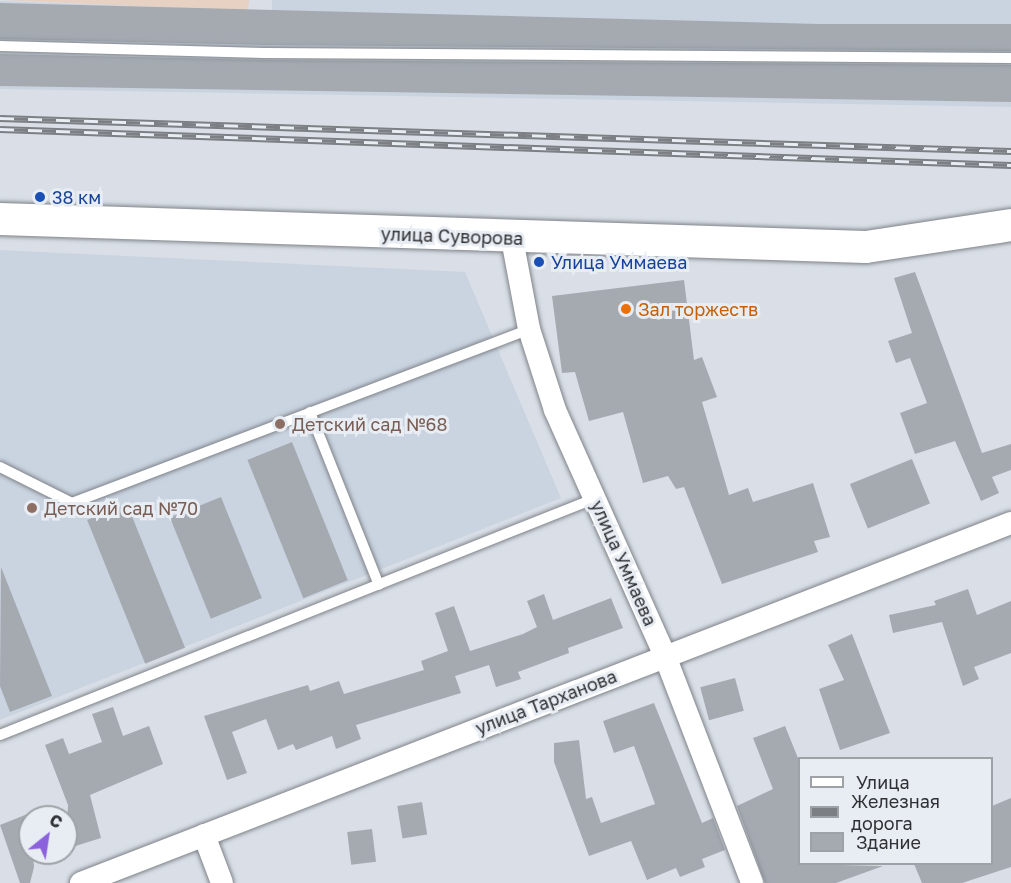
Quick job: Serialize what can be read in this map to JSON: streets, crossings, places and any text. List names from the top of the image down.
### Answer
{
  "streets": {
    "main road": ["улица Суворова"],
    "street": ["улица Уммаева", "улица Тарханова"]
  },
  "crossings": [
    ["улица Суворова", "улица Уммаева"],
    ["улица Уммаева", "улица Тарханова"]
  ],
  "places": [
    "38 км",
    "Улица Уммаева",
    "Зал торжеств",
    "Детский сад №68",
    "Детский сад №70"
  ],
  "legend": ["Улица", "Железная дорога", "Здание"],
  "north": "top right"
}
